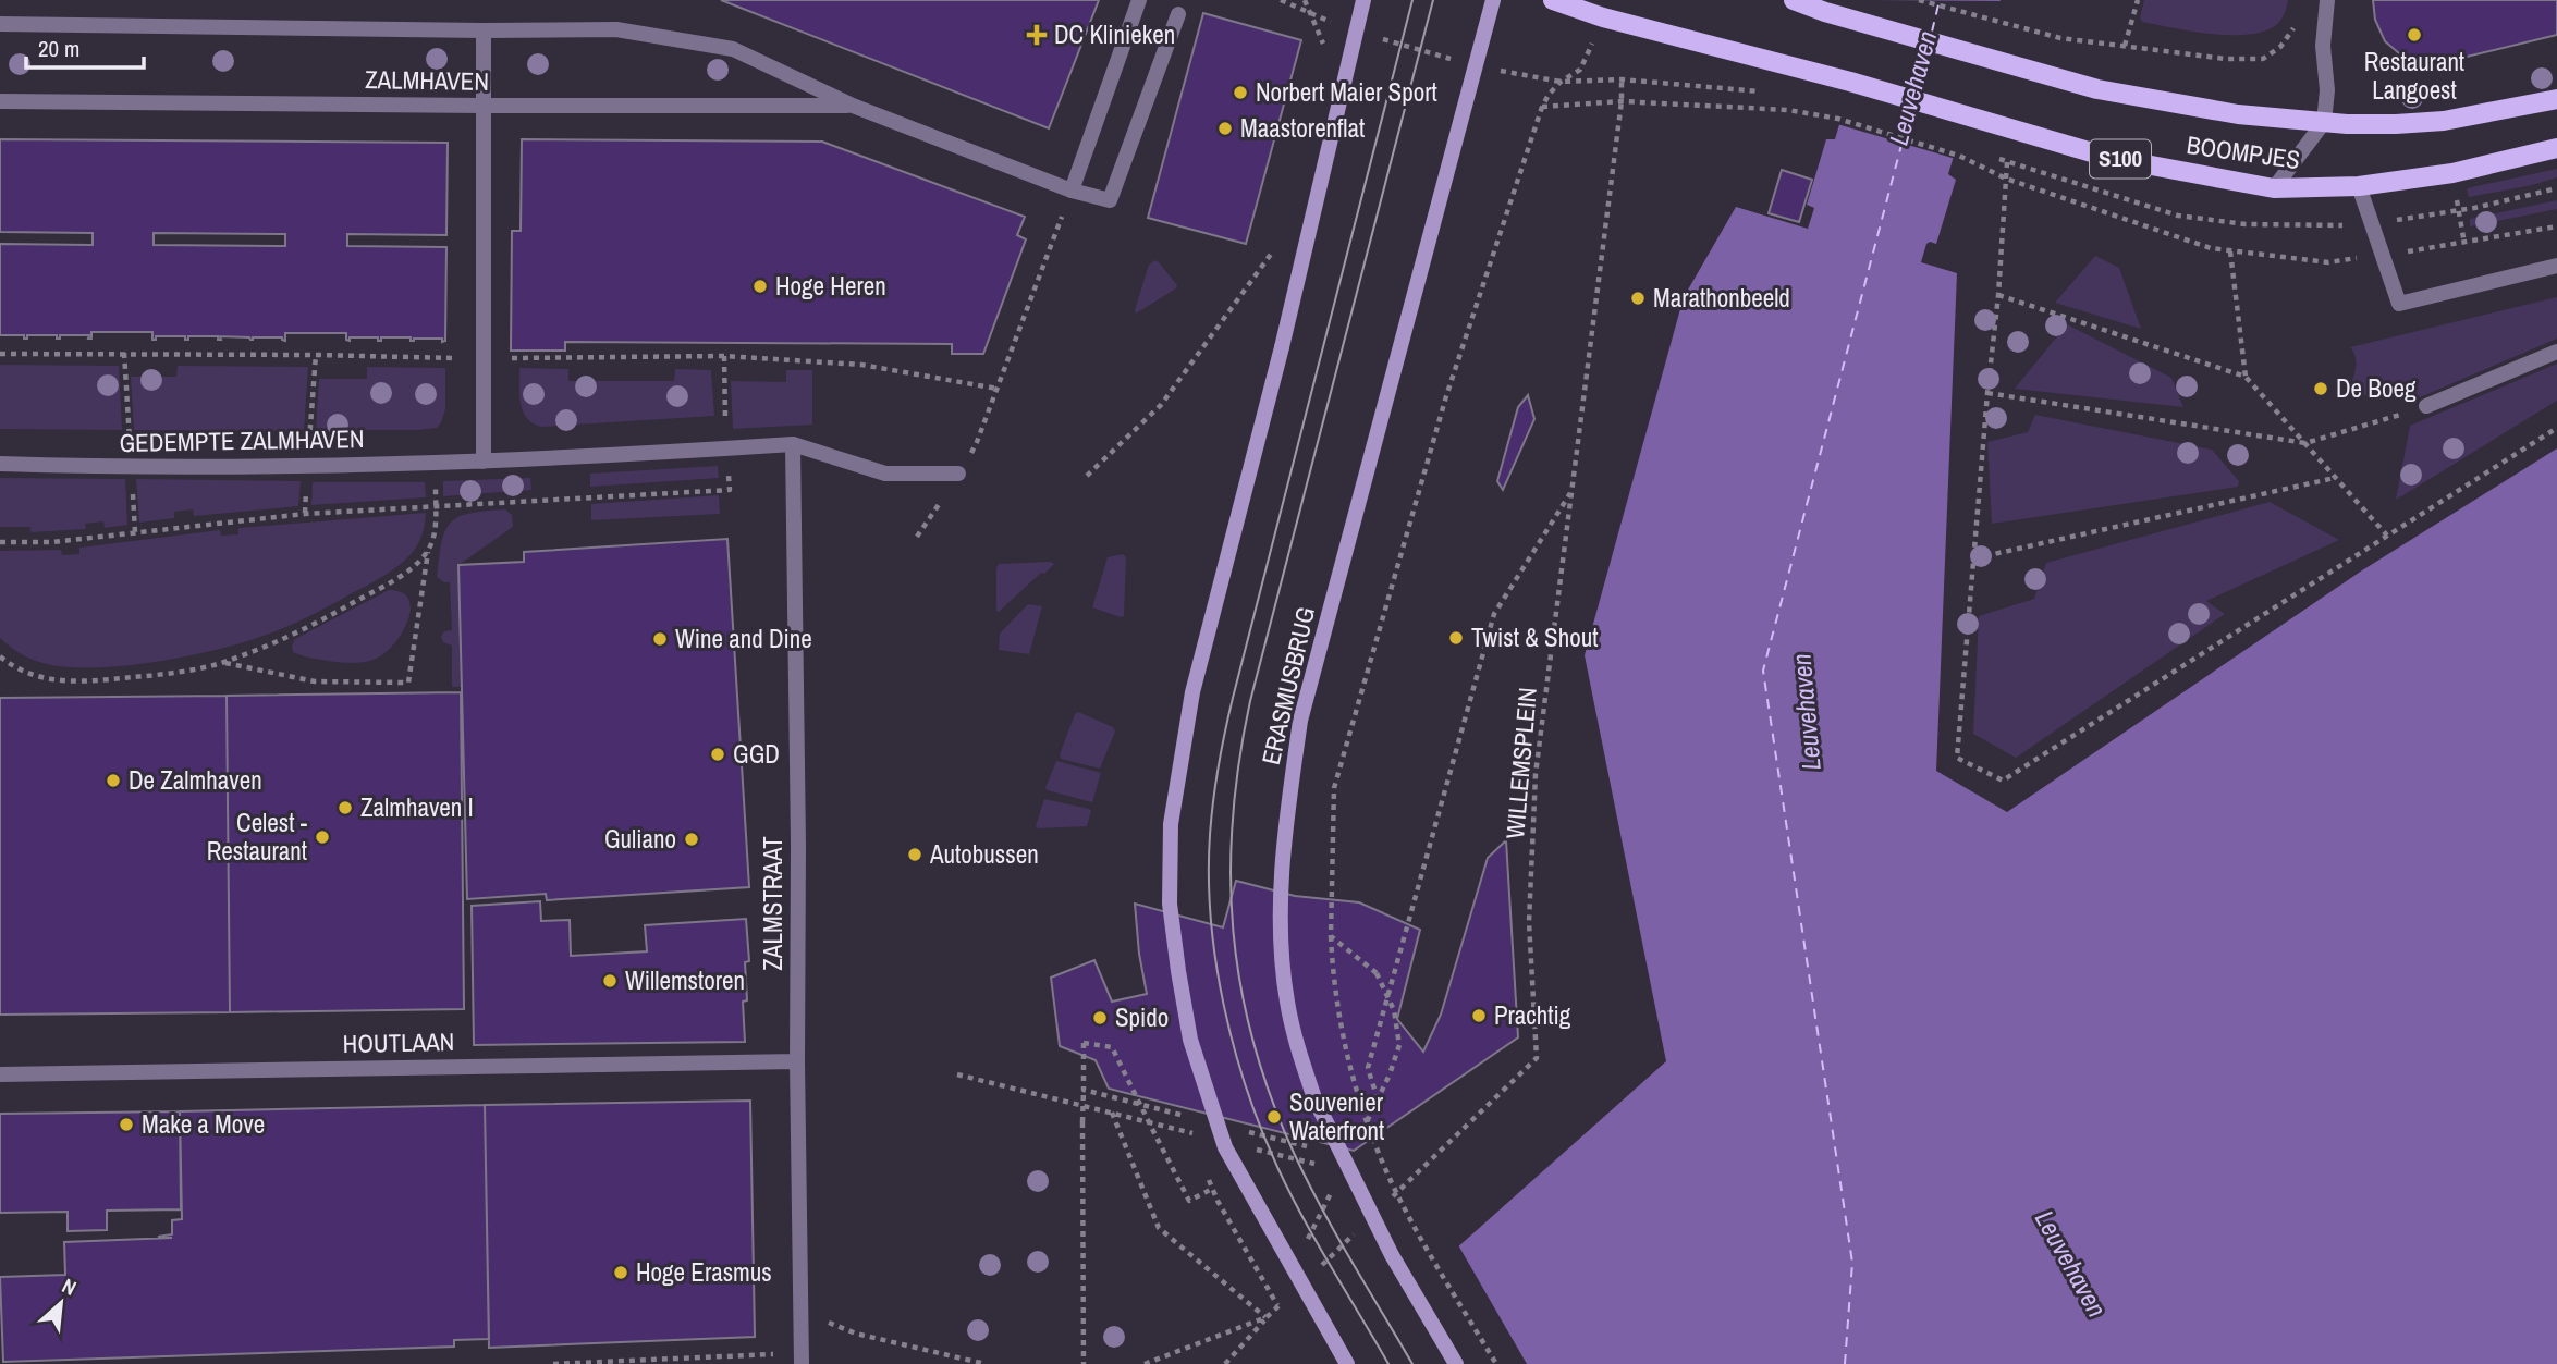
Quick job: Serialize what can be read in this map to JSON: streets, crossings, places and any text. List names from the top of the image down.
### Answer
{
  "streets": {
    "main road": ["BOOMPJES", "S100", "ERASMUSBRUG"],
    "street": [
      "ZALMHAVEN",
      "GEDEMPTE ZALMHAVEN",
      "ZALMSTRAAT",
      "HOUTLAAN"
    ],
    "path": ["WILLEMSPLEIN"]
  },
  "crossings": [
    ["GEDEMPTE ZALMHAVEN", "ZALMSTRAAT"],
    ["ZALMSTRAAT", "HOUTLAAN"]
  ],
  "water": ["Leuvehaven"],
  "places": {
    "health": ["DC Klinieken"],
    "other": [
      "Restaurant Langoest",
      "Norbert Maier Sport",
      "Maastorenflat",
      "Hoge Heren",
      "Marathonbeeld",
      "De Boeg",
      "Twist & Shout",
      "Wine and Dine",
      "GGD",
      "De Zalmhaven",
      "Zalmhaven I",
      "Celest - Restaurant",
      "Guliano",
      "Autobussen",
      "Willemstoren",
      "Prachtig",
      "Spido",
      "Souvenier Waterfront",
      "Make a Move",
      "Hoge Erasmus"
    ]
  },
  "scale_bar": "20 m",
  "north": "top right"
}
